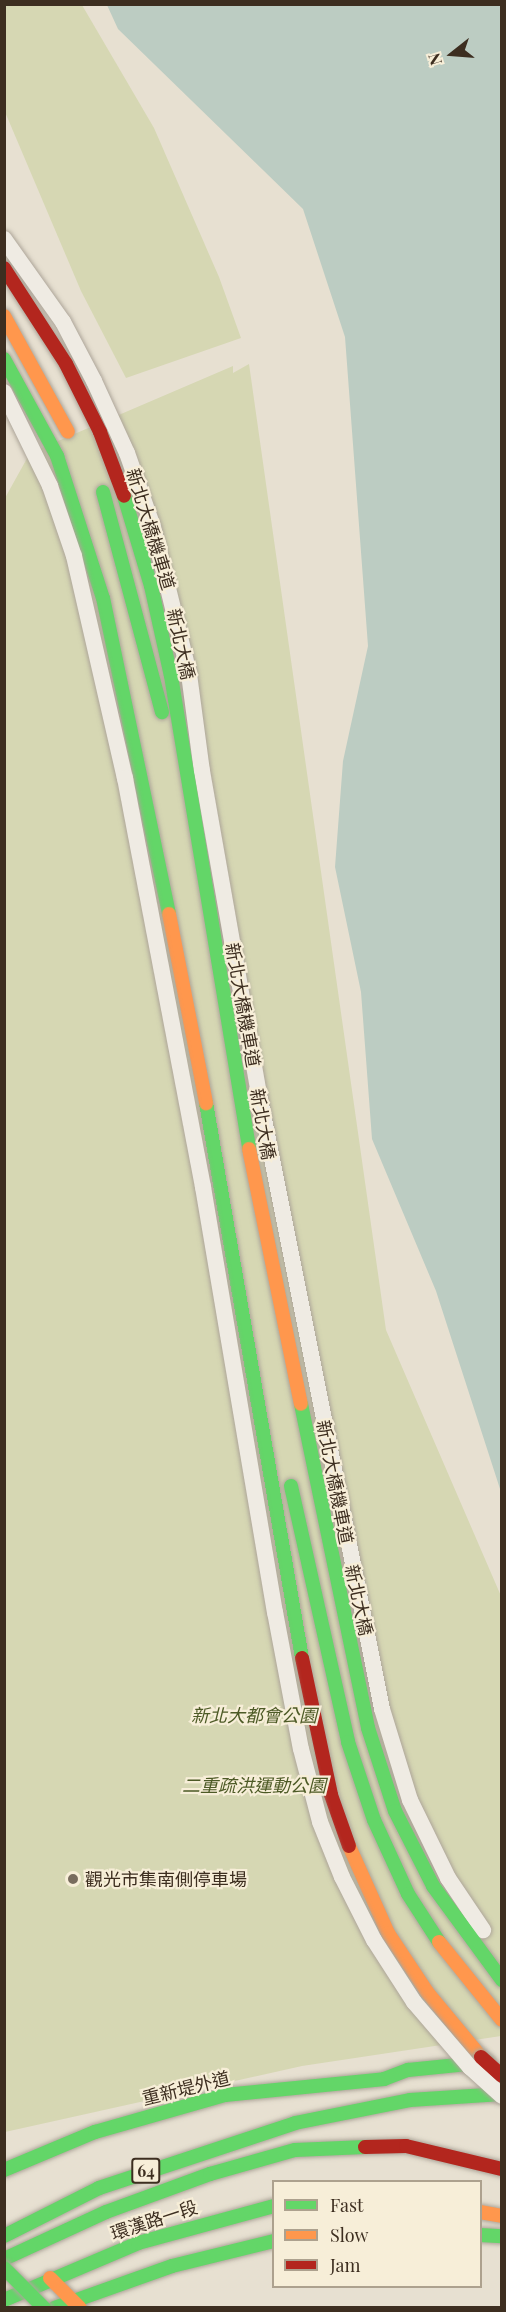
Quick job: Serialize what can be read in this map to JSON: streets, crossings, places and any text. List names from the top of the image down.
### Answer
{
  "streets": {
    "main road": [
      "新北大橋",
      "重新堤外道",
      "64",
      "環漢路一段"
    ],
    "street": ["新北大橋機車道"]
  },
  "parks": ["新北大都會公園", "二重疏洪運動公園"],
  "places": ["觀光市集南側停車場"],
  "legend": ["Fast", "Slow", "Jam"],
  "north": "left"
}
